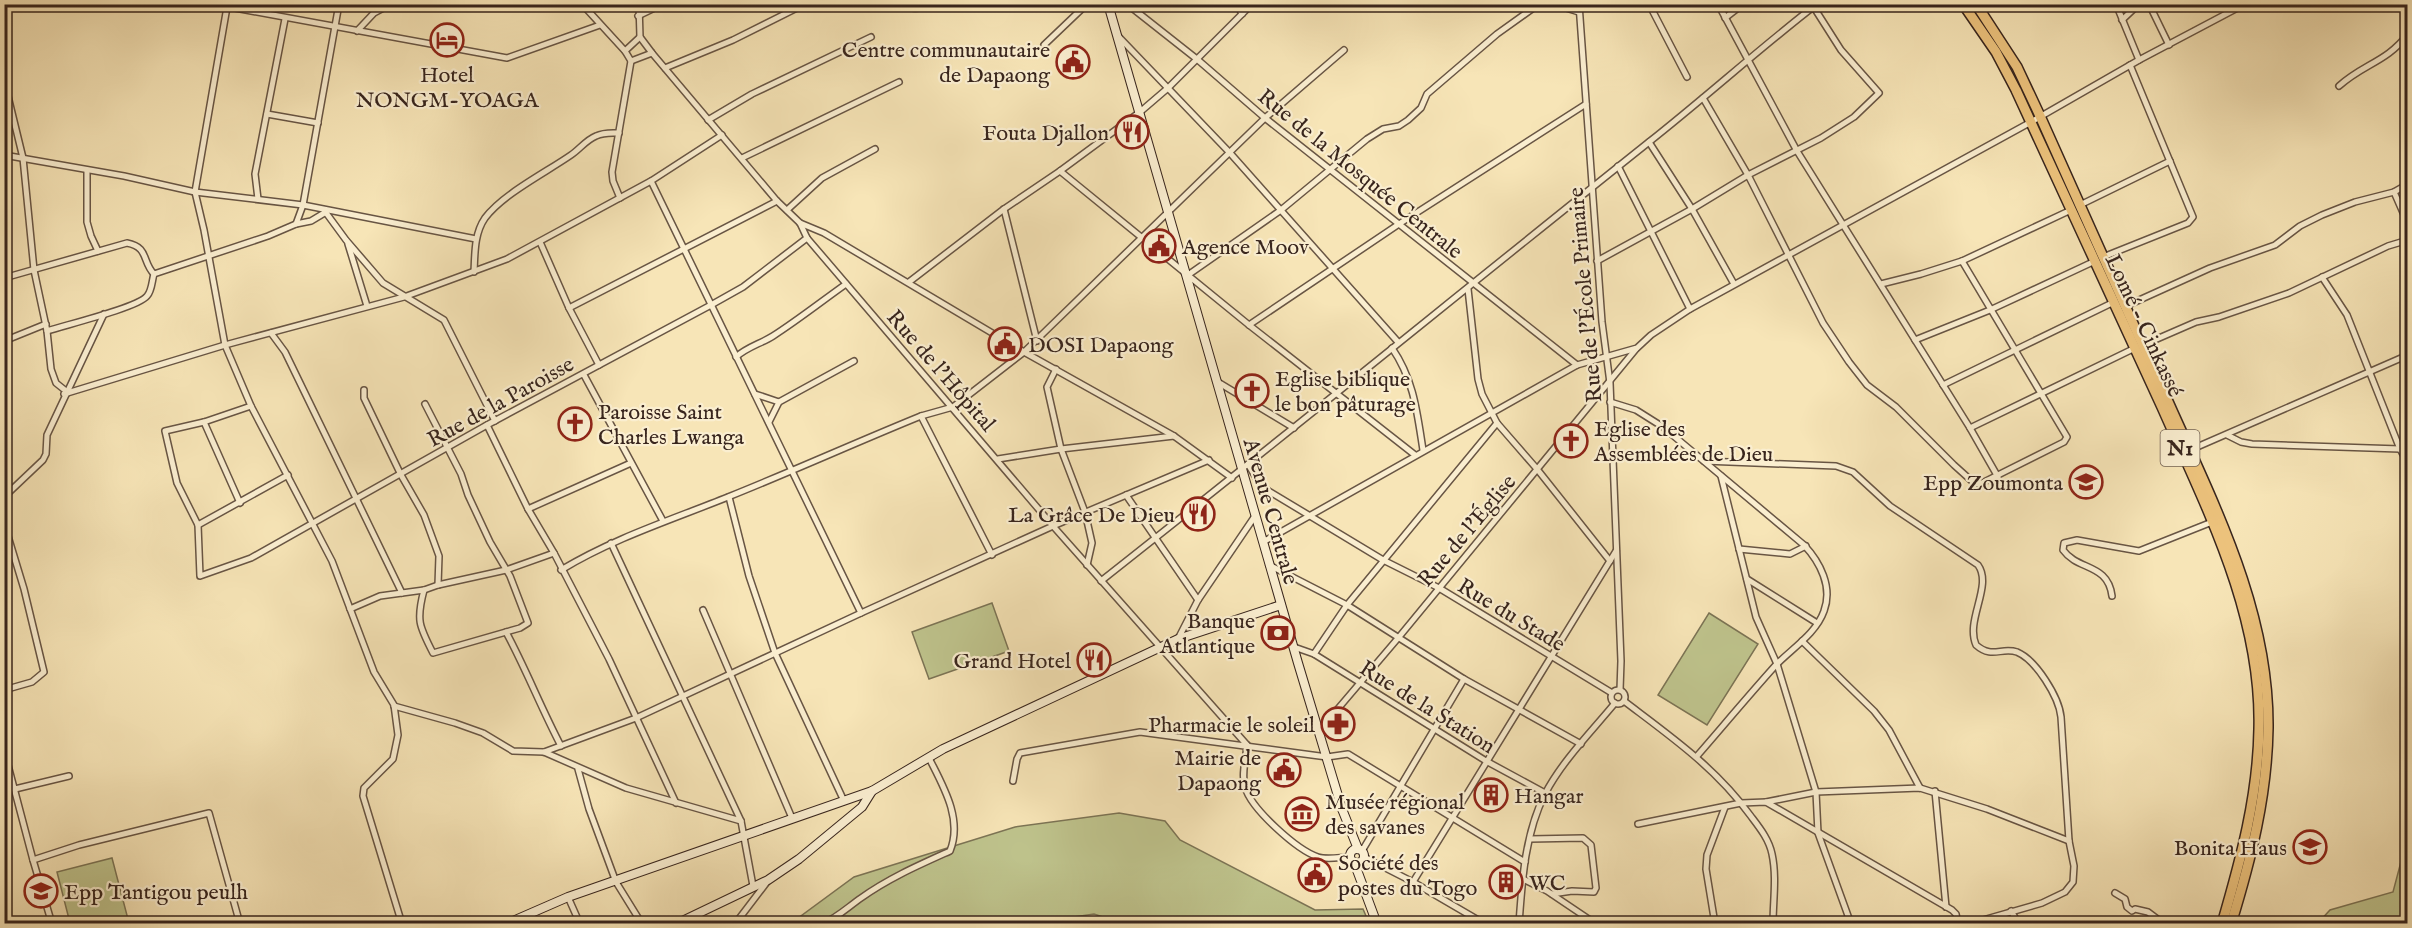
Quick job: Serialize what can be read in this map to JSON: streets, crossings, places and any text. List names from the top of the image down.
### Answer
{
  "streets": {
    "highway": ["Lomé - Cinkassé", "N1"],
    "main road": ["Avenue Centrale"],
    "street": [
      "Rue de la Mosquée Centrale",
      "Rue de l'École Primaire",
      "Rue de l'Hôpital",
      "Rue de la Paroisse",
      "Rue de l'Église",
      "Rue du Stade",
      "Rue de la Station"
    ]
  },
  "crossings": [
    ["Rue de l'École Primaire", "Rue de l'Église"],
    ["Rue de l'École Primaire", "Rue du Stade"],
    ["Rue de l'Hôpital", "Rue de la Paroisse"],
    ["Avenue Centrale", "Rue de l'Église"],
    ["Avenue Centrale", "Rue du Stade"],
    ["Avenue Centrale", "Rue de la Station"],
    ["Rue de l'Église", "Rue du Stade"],
    ["Rue de l'Église", "Rue de la Station"]
  ],
  "places": {
    "hotel": ["Hotel NONGM-YOAGA"],
    "public building": [
      "Centre communautaire de Dapaong",
      "Agence Moov",
      "DOSI Dapaong",
      "Mairie de Dapaong",
      "Société des postes du Togo"
    ],
    "restaurant": ["Fouta Djallon", "La Grâce De Dieu", "Grand Hotel"],
    "church": ["Eglise biblique le bon pâturage", "Paroisse Saint Charles Lwanga", "Eglise des Assemblées de Dieu"],
    "school or university": ["Epp Zoumonta", "Bonita Haus", "Epp Tantigou peulh"],
    "bank": ["Banque Atlantique"],
    "pharmacy": ["Pharmacie le soleil"],
    "building": ["Hangar", "WC"],
    "museum": ["Musée régional des savanes"]
  }
}
